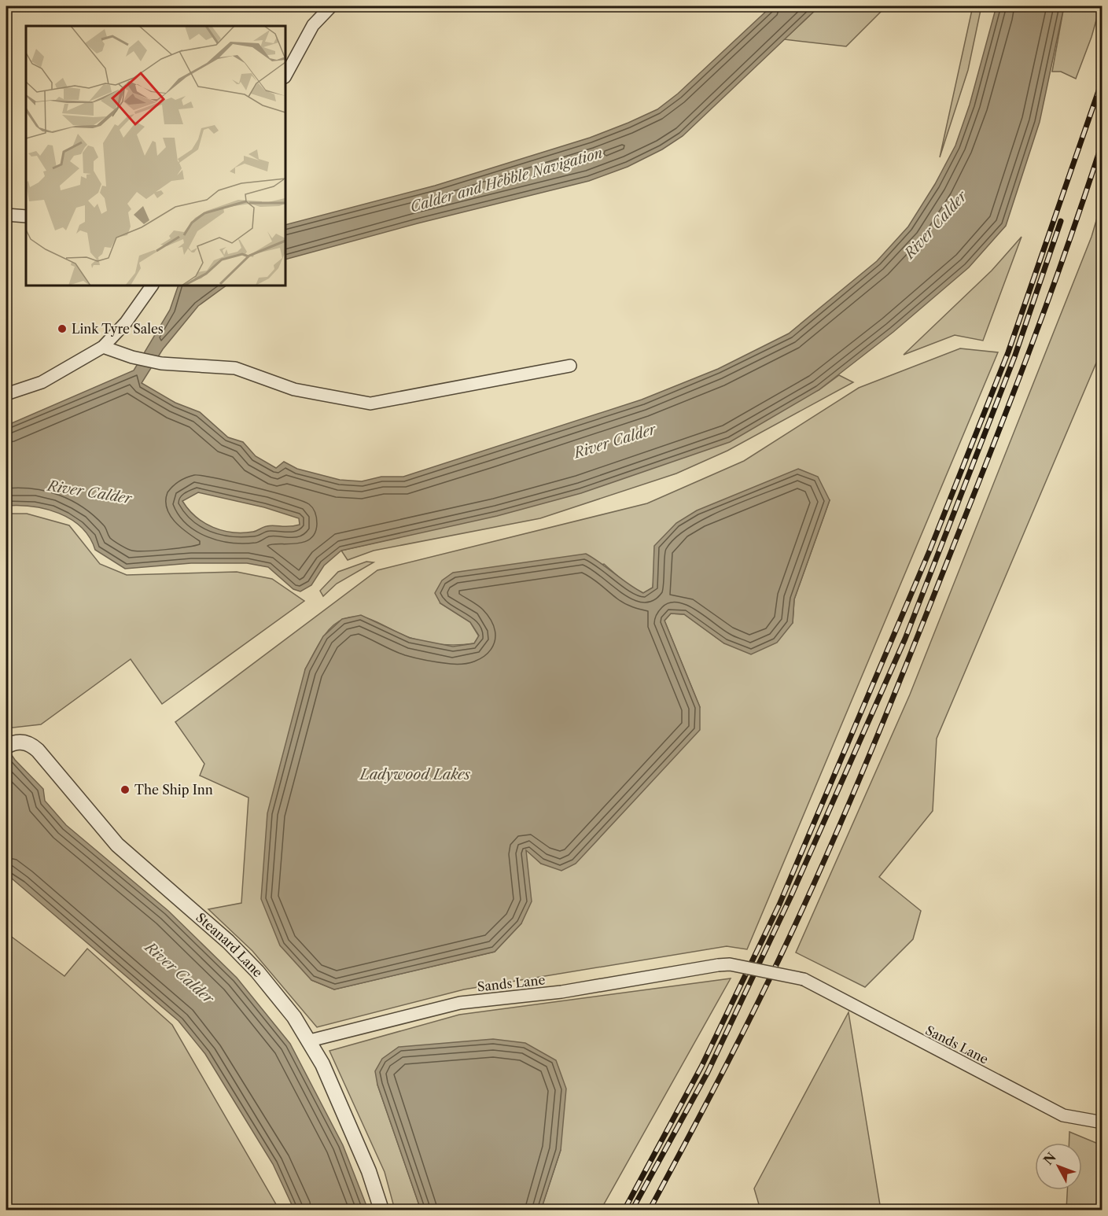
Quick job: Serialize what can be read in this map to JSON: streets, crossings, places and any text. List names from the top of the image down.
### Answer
{
  "streets": {
    "street": ["Steanard Lane", "Sands Lane"]
  },
  "crossings": [
    ["Steanard Lane", "Sands Lane"]
  ],
  "water": ["Calder and Hebble Navigation", "River Calder", "Ladywood Lakes"],
  "places": ["Link Tyre Sales", "The Ship Inn"],
  "north": "top left"
}
